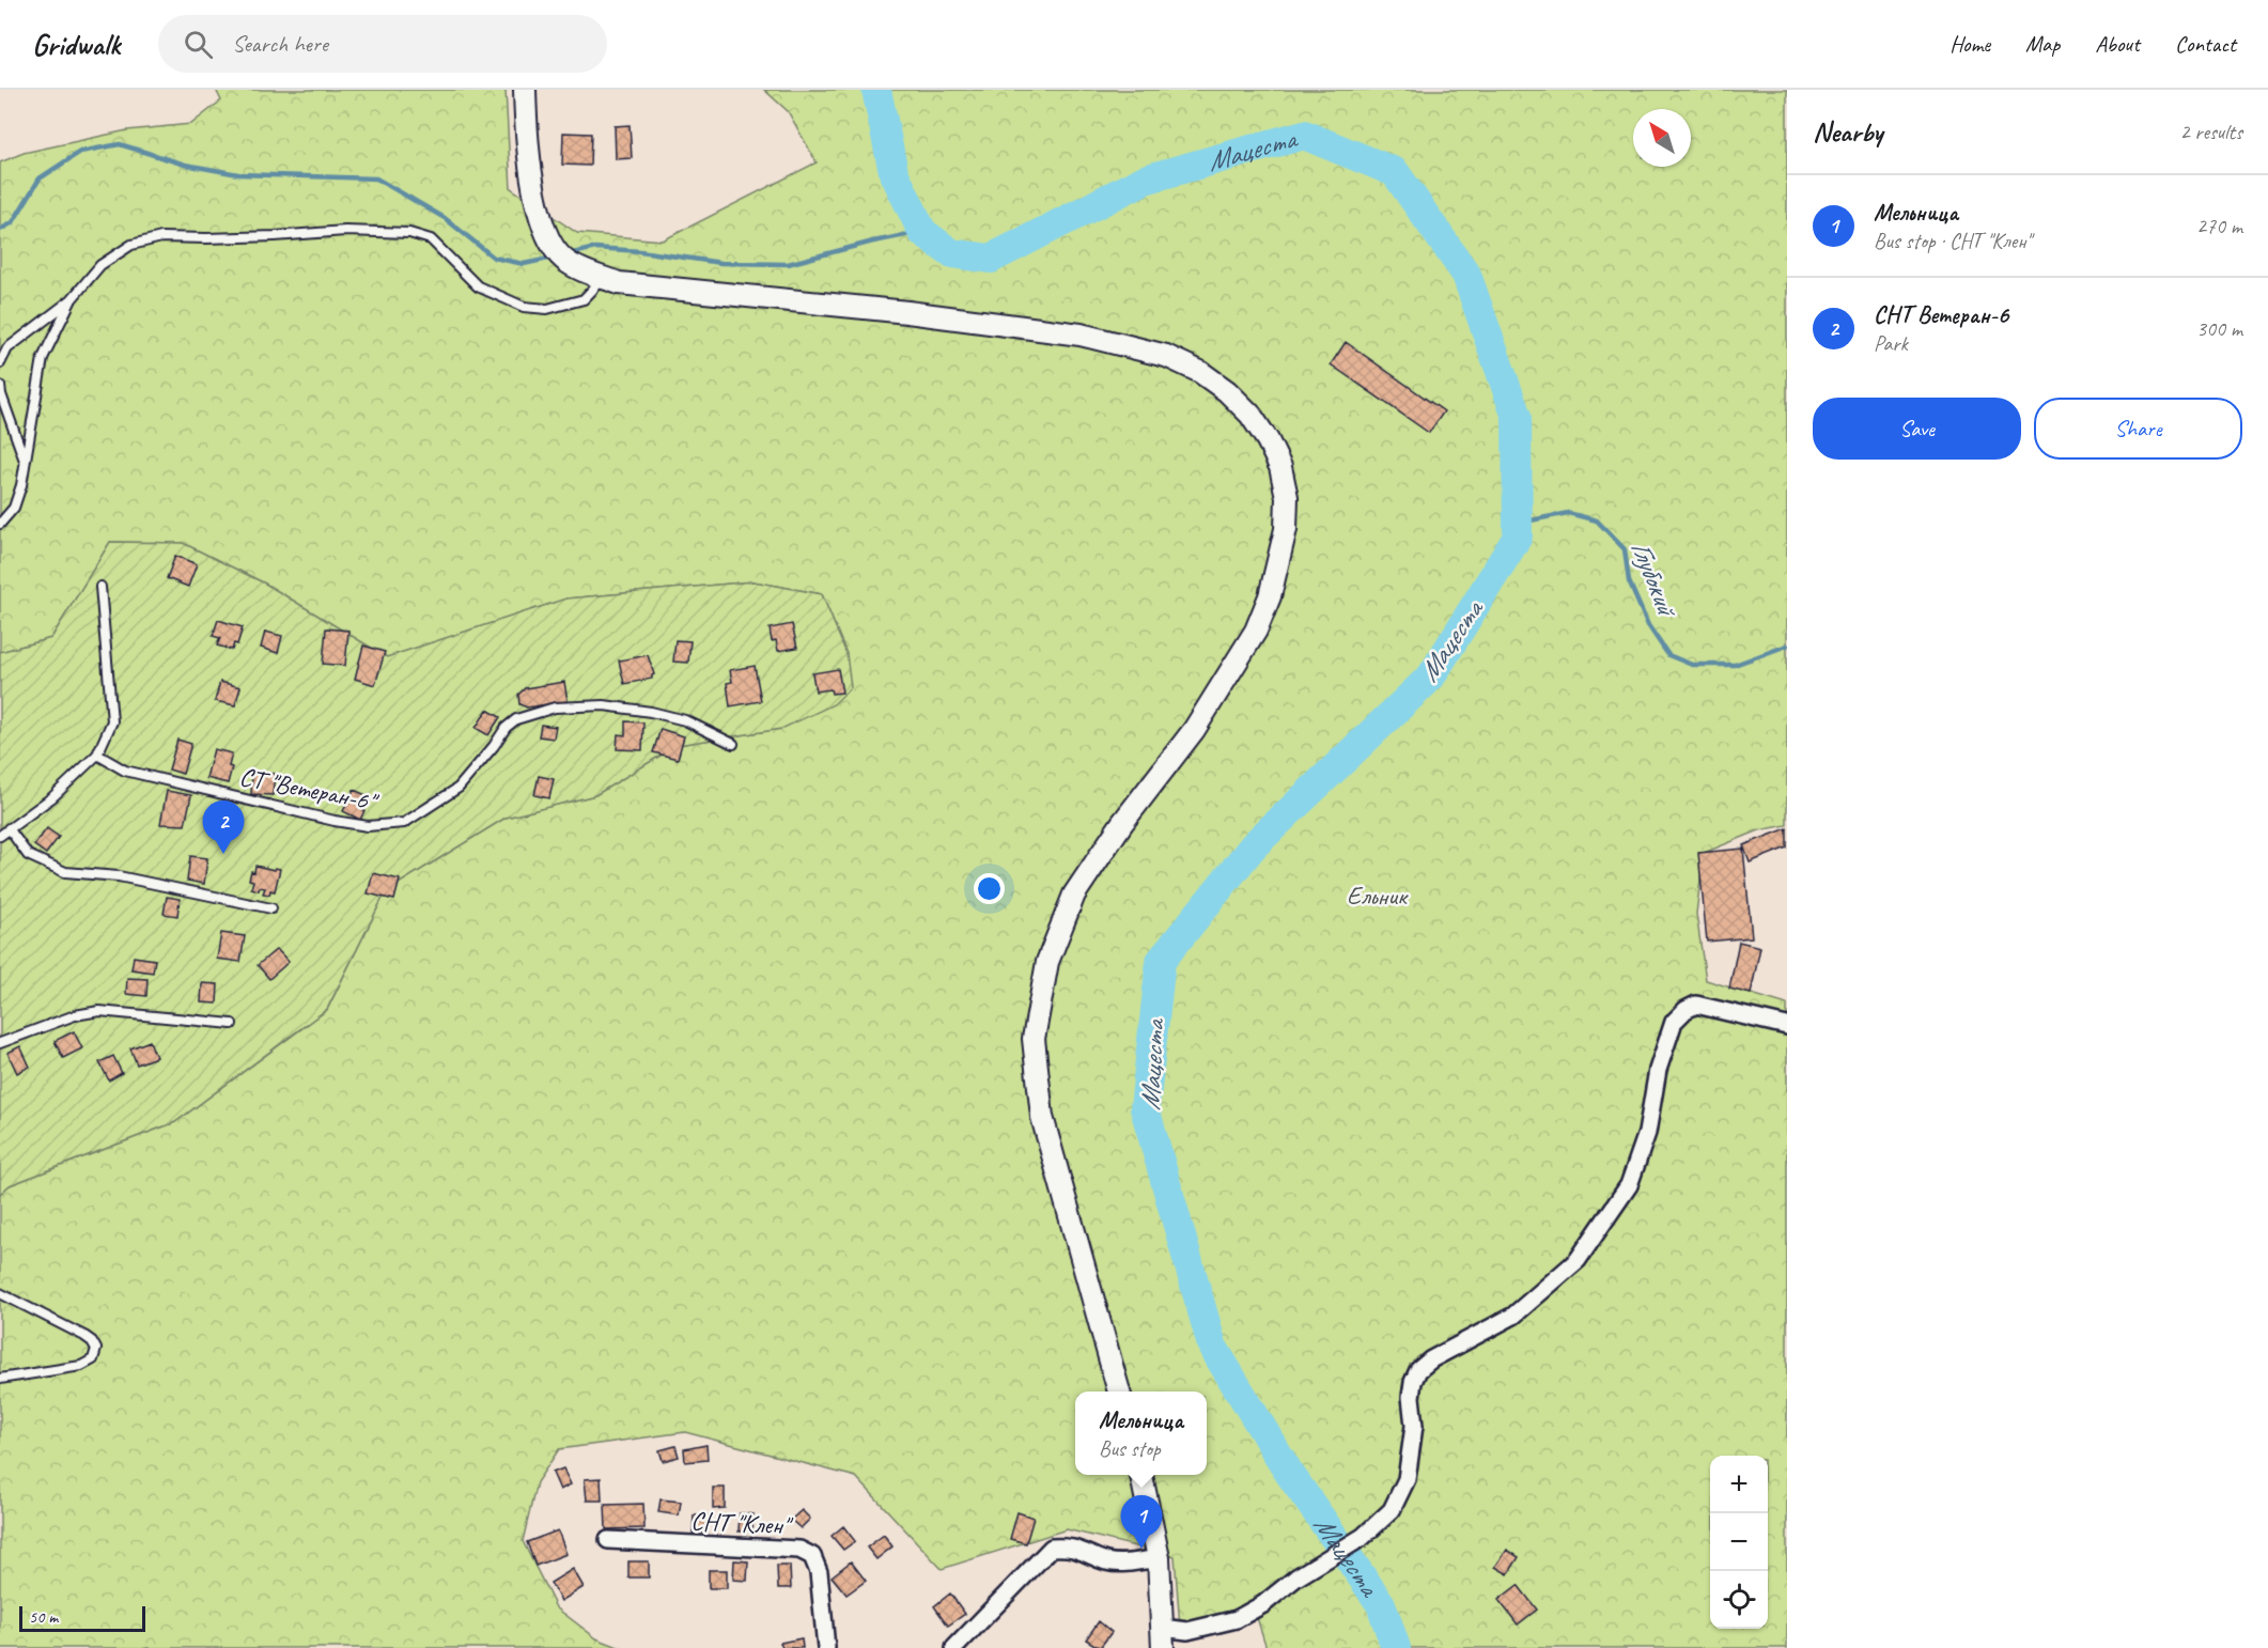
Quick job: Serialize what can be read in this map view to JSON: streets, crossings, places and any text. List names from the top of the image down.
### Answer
{
  "streets": {
    "street": ["СНТ \"Клен\""],
    "lane": ["СТ \"Ветеран-6\""]
  },
  "water": ["Мацеста", "Глубокий"],
  "parks": ["Ельник"],
  "scale_bar": "50 m",
  "north": "top left",
  "page": {
    "header": "Gridwalk",
    "search": "Search here",
    "nav": [
      "Home",
      "Map",
      "About",
      "Contact"
    ],
    "heading": ["Nearby", "2 results"],
    "list": [
      {
        "mark": "1",
        "name": "Мельница",
        "note": "Bus stop · СНТ \"Клен\"",
        "value": "270 m"
      },
      {
        "mark": "2",
        "name": "СНТ Ветеран-6",
        "note": "Park",
        "value": "300 m"
      }
    ],
    "buttons": ["Save", "Share"],
    "pins": ["2", "1"],
    "popup": ["Мельница", "Bus stop"],
    "map_buttons": ["+", "−"],
    "scale": "50 m"
  }
}
